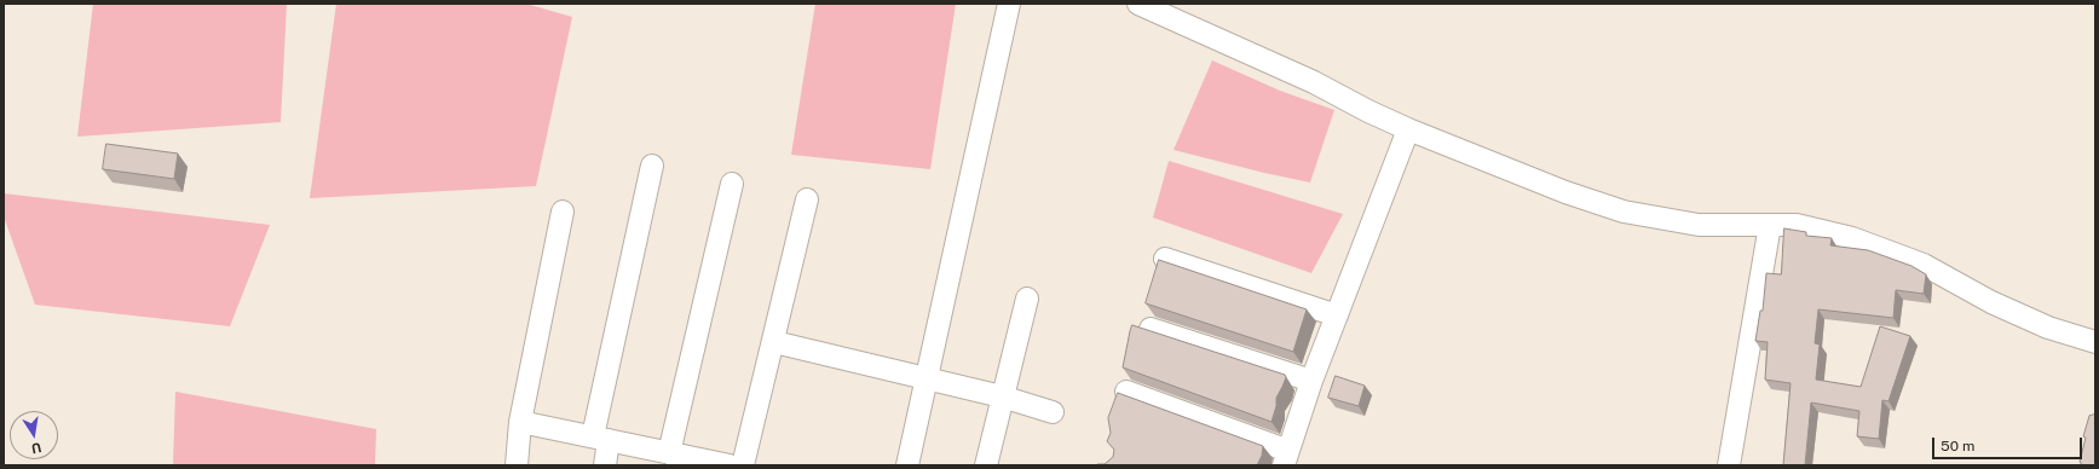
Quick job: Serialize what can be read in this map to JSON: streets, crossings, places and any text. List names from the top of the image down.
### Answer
{
  "scale_bar": "50 m",
  "north": "bottom"
}
